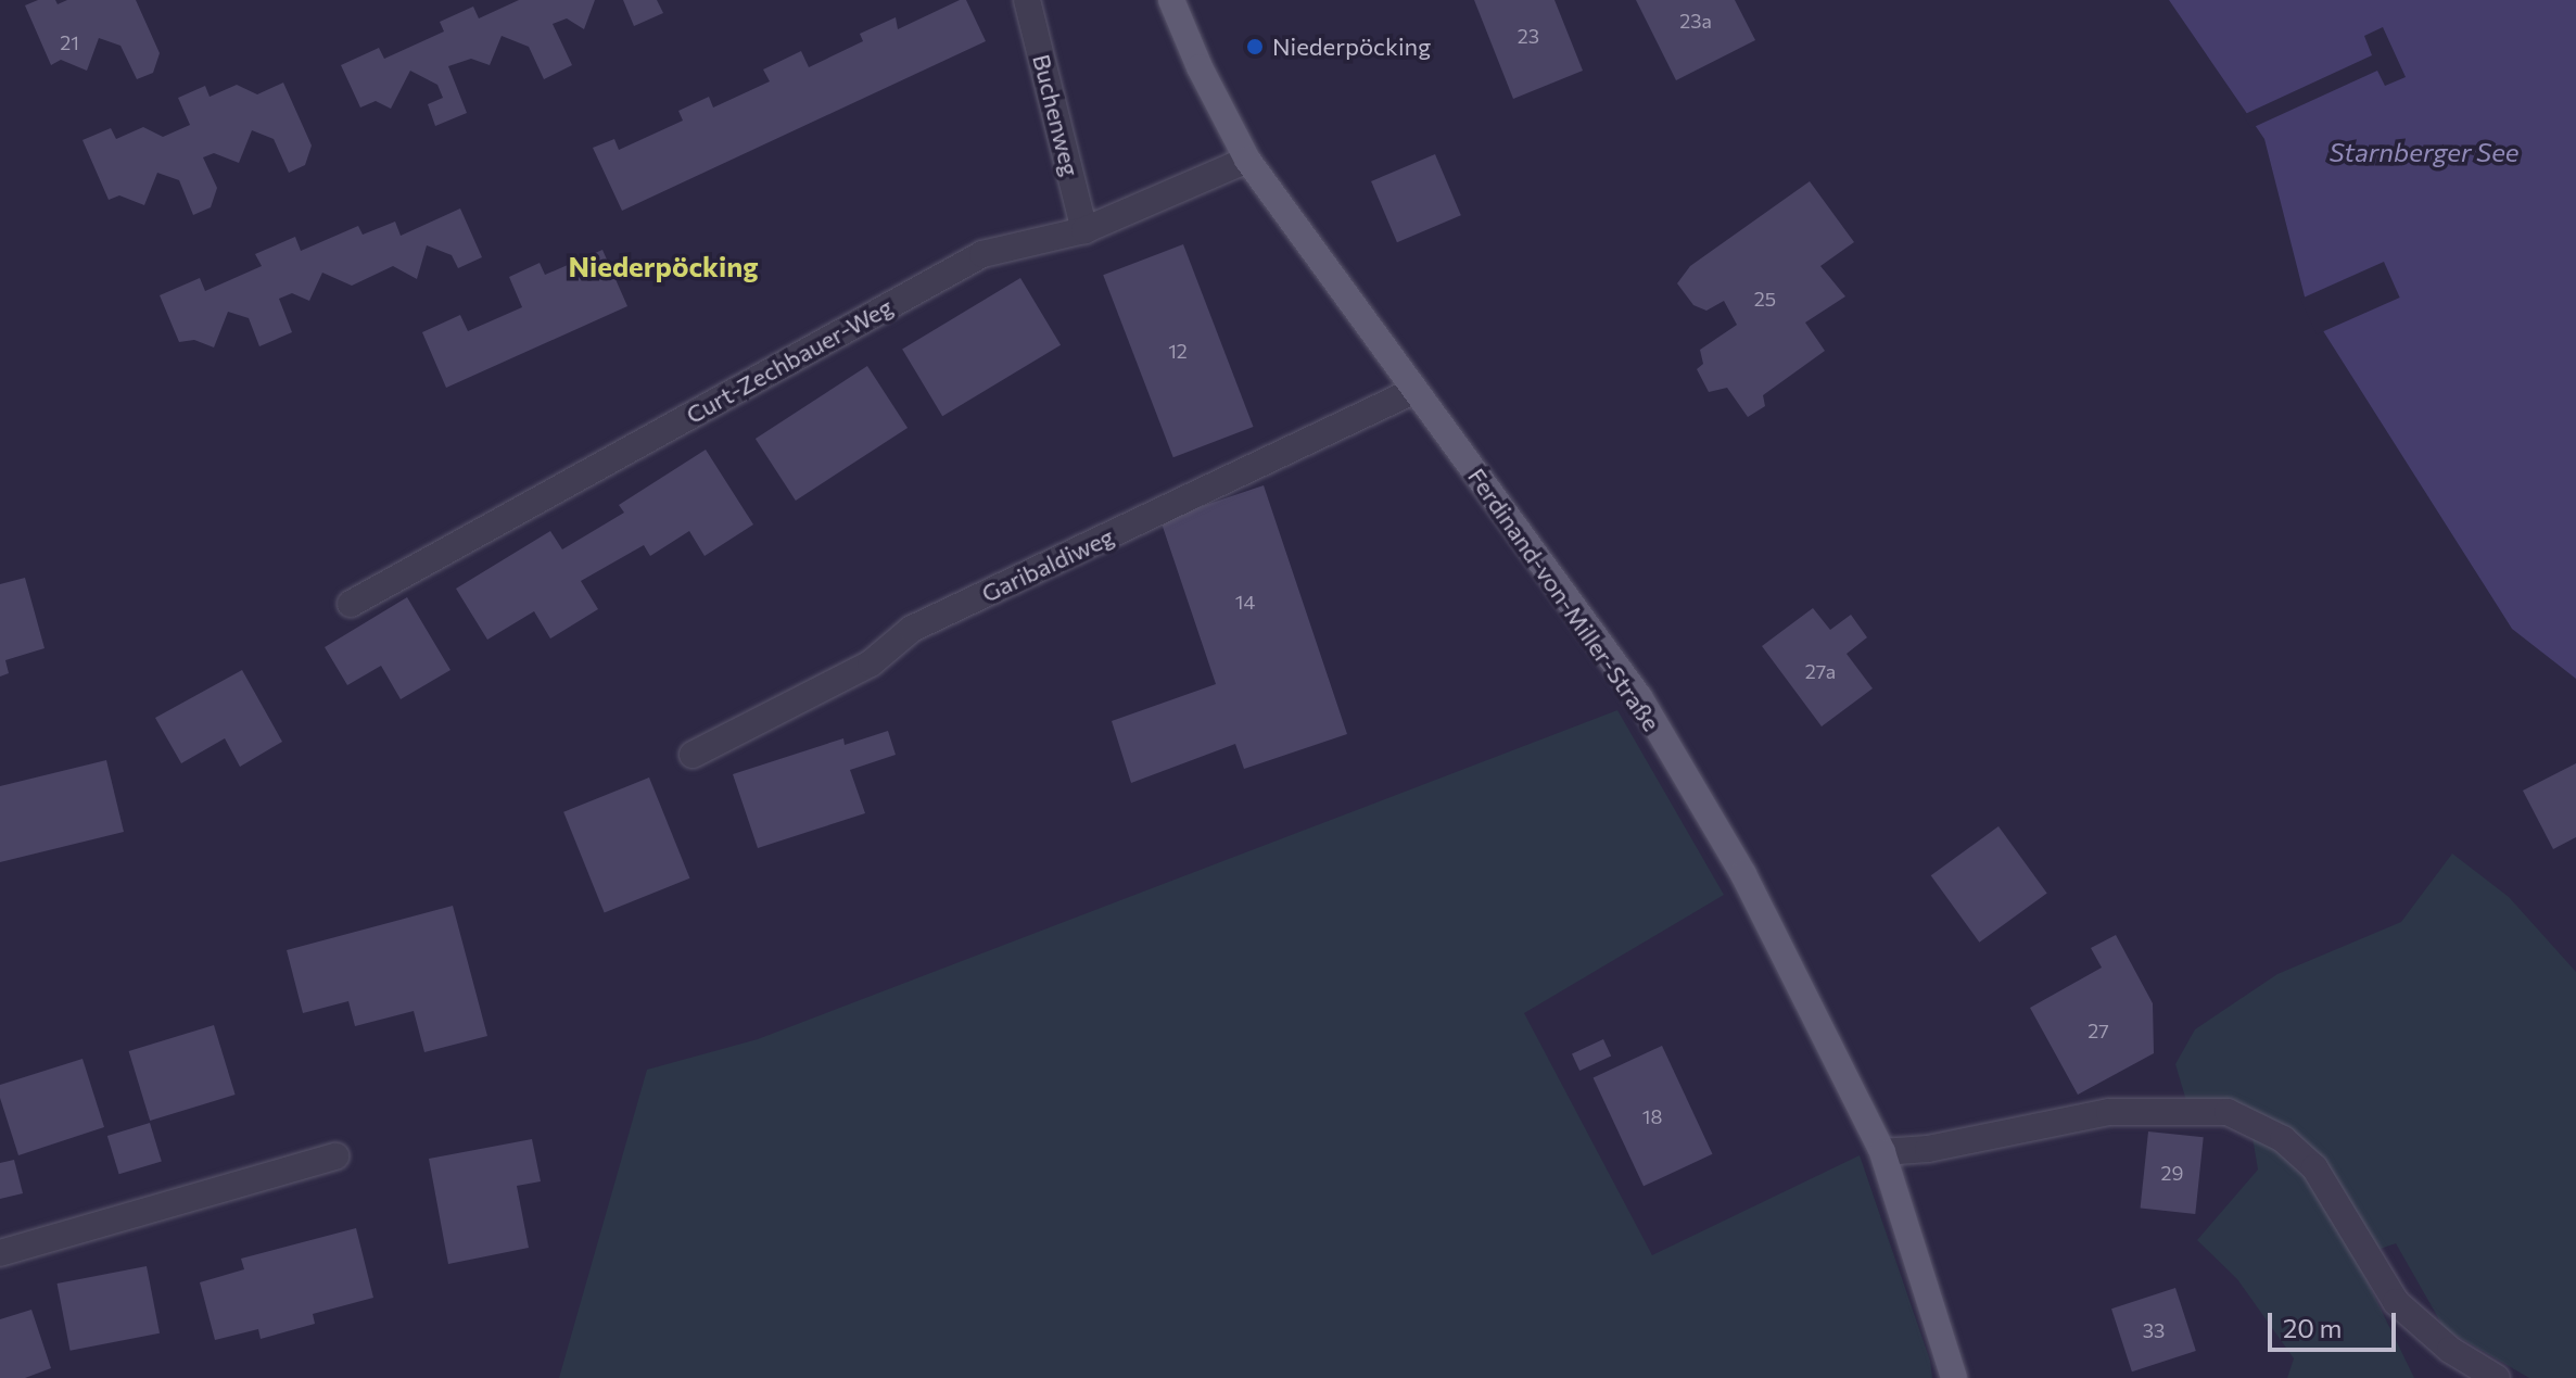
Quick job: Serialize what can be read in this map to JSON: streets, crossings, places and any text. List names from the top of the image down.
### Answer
{
  "streets": {
    "main road": ["Ferdinand-von-Miller-Straße"],
    "street": ["Buchenweg", "Curt-Zechbauer-Weg", "Garibaldiweg"]
  },
  "crossings": [
    ["Buchenweg", "Curt-Zechbauer-Weg"],
    ["Curt-Zechbauer-Weg", "Ferdinand-von-Miller-Straße"],
    ["Garibaldiweg", "Ferdinand-von-Miller-Straße"]
  ],
  "districts": ["Niederpöcking"],
  "water": ["Starnberger See"],
  "places": ["Niederpöcking"],
  "house_numbers": [
    "23a",
    "23",
    "21",
    "25",
    "12",
    "14",
    "27a",
    "27",
    "18",
    "29",
    "33"
  ],
  "scale_bar": "20 m"
}
